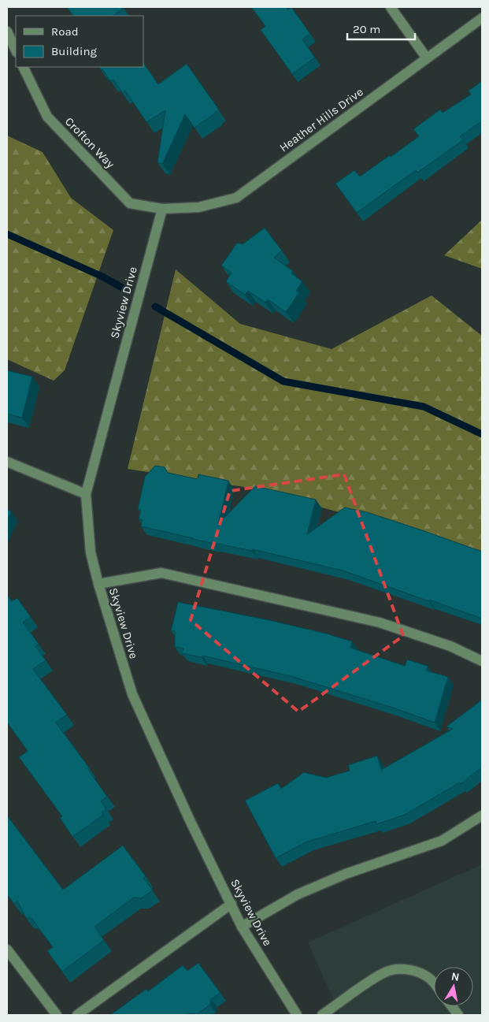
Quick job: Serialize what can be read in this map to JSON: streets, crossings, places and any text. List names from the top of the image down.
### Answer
{
  "streets": {
    "street": ["Heather Hills Drive", "Crofton Way", "Skyview Drive"]
  },
  "crossings": [
    ["Heather Hills Drive", "Crofton Way"],
    ["Heather Hills Drive", "Skyview Drive"],
    ["Crofton Way", "Skyview Drive"]
  ],
  "legend": ["Road", "Building"],
  "scale_bar": "20 m",
  "north": "top"
}
